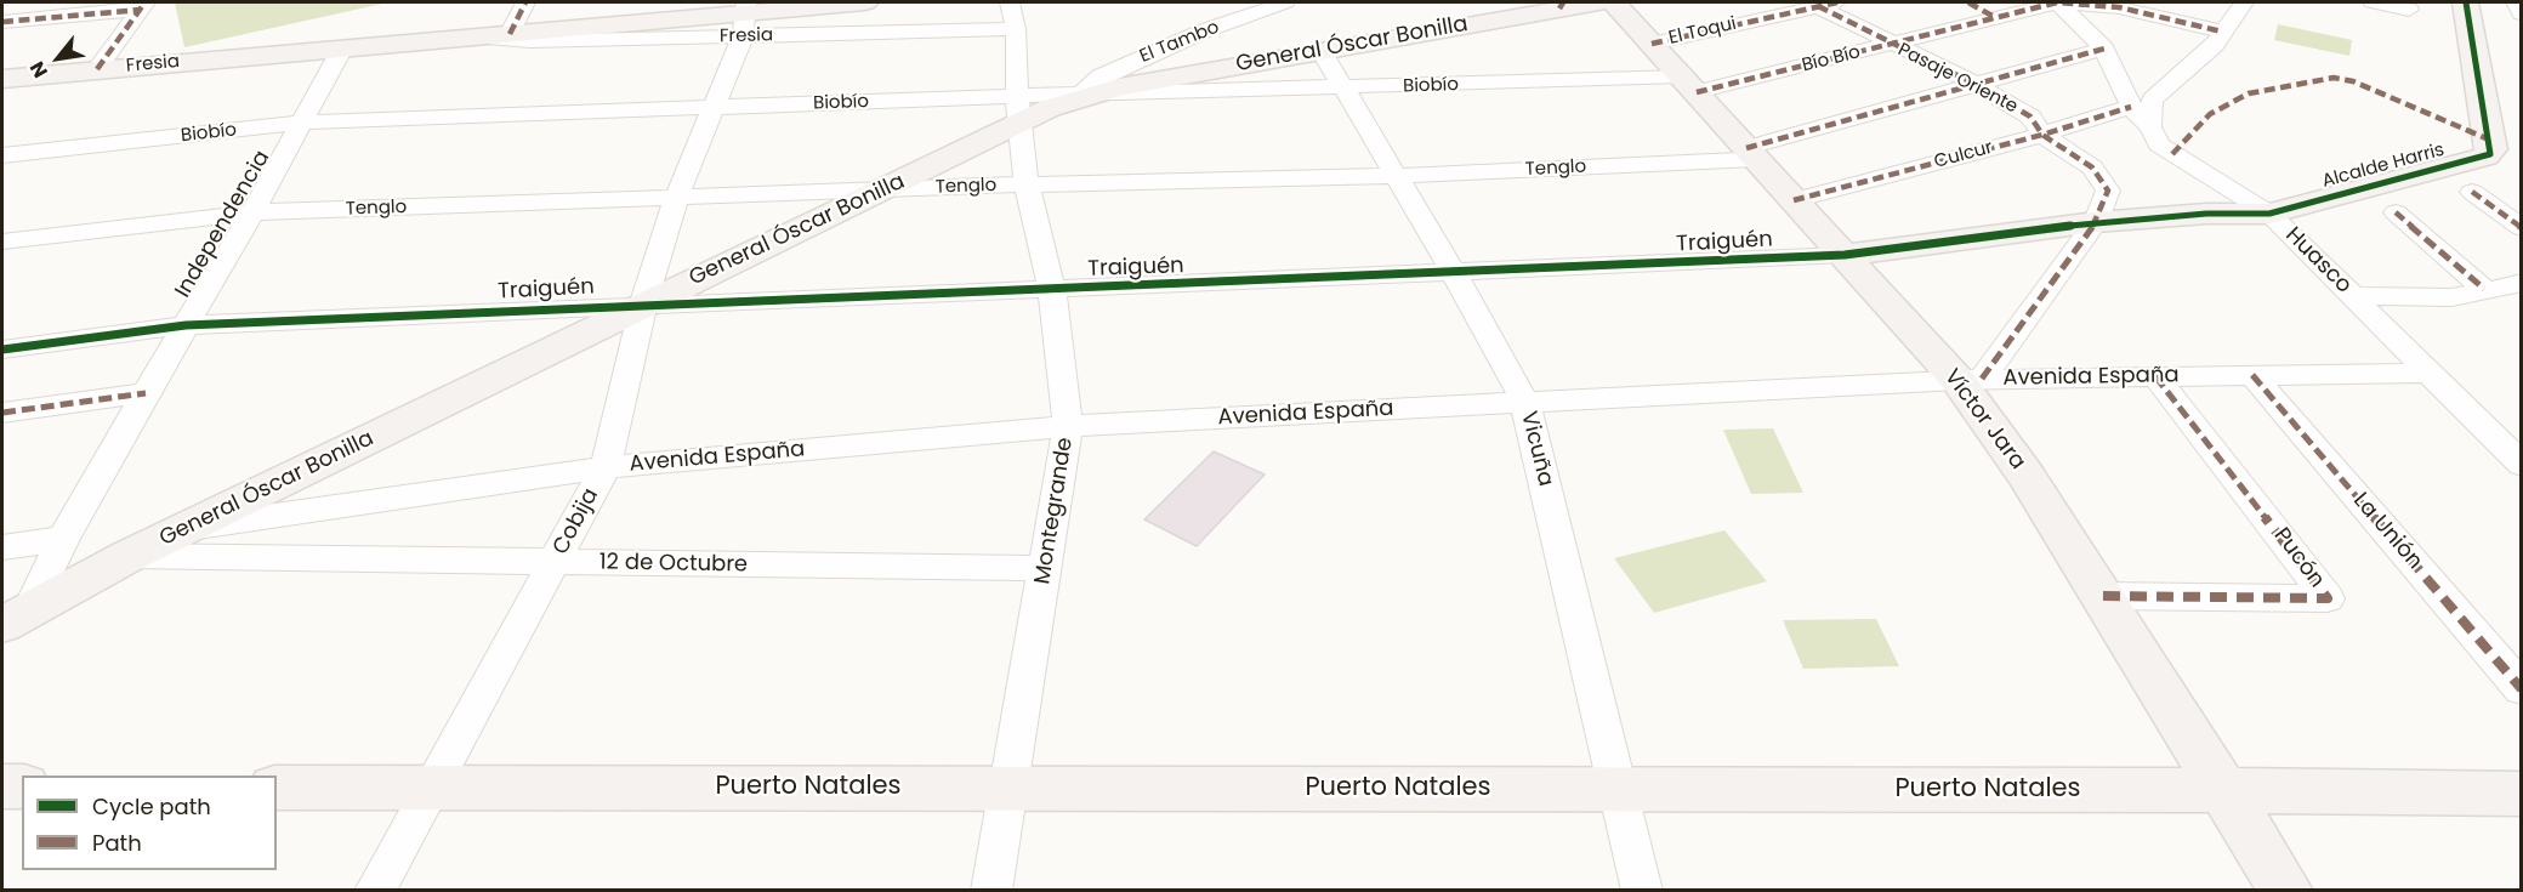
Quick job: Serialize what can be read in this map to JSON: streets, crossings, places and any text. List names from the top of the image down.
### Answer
{
  "streets": {
    "street": [
      "El Toqui",
      "Fresia",
      "El Tambo",
      "General Óscar Bonilla",
      "Bío Bío",
      "Pasaje Oriente",
      "Biobío",
      "Culcur",
      "Alcalde Harris",
      "Tenglo",
      "Independencia",
      "Traiguén",
      "Huasco",
      "Avenida España",
      "Víctor Jara",
      "Vicuña",
      "Montegrande",
      "Cobija",
      "La Unión",
      "Pucón",
      "12 de Octubre",
      "Puerto Natales"
    ]
  },
  "crossings": [
    ["El Toqui", "Pasaje Oriente"],
    ["El Toqui", "Víctor Jara"],
    ["Fresia", "Independencia"],
    ["Fresia", "Montegrande"],
    ["Fresia", "Cobija"],
    ["El Tambo", "General Óscar Bonilla"],
    ["El Tambo", "Biobío"],
    ["General Óscar Bonilla", "Biobío"],
    ["General Óscar Bonilla", "Tenglo"],
    ["General Óscar Bonilla", "Independencia"],
    ["General Óscar Bonilla", "Traiguén"],
    ["General Óscar Bonilla", "Avenida España"],
    ["General Óscar Bonilla", "Vicuña"],
    ["General Óscar Bonilla", "Montegrande"],
    ["General Óscar Bonilla", "Cobija"],
    ["General Óscar Bonilla", "12 de Octubre"],
    ["Bío Bío", "Pasaje Oriente"],
    ["Bío Bío", "Biobío"],
    ["Bío Bío", "Huasco"],
    ["Bío Bío", "Víctor Jara"],
    ["Pasaje Oriente", "Culcur"],
    ["Pasaje Oriente", "Tenglo"],
    ["Pasaje Oriente", "Traiguén"],
    ["Pasaje Oriente", "Avenida España"],
    ["Pasaje Oriente", "Víctor Jara"],
    ["Biobío", "Independencia"],
    ["Biobío", "Víctor Jara"],
    ["Biobío", "Vicuña"],
    ["Biobío", "Montegrande"],
    ["Biobío", "Cobija"],
    ["Culcur", "Huasco"],
    ["Culcur", "Víctor Jara"],
    ["Alcalde Harris", "Traiguén"],
    ["Alcalde Harris", "Huasco"],
    ["Tenglo", "Independencia"],
    ["Tenglo", "Huasco"],
    ["Tenglo", "Víctor Jara"],
    ["Tenglo", "Vicuña"],
    ["Tenglo", "Montegrande"],
    ["Tenglo", "Cobija"],
    ["Independencia", "Traiguén"],
    ["Traiguén", "Huasco"],
    ["Traiguén", "Víctor Jara"],
    ["Traiguén", "Vicuña"],
    ["Traiguén", "Montegrande"],
    ["Traiguén", "Cobija"],
    ["Huasco", "Avenida España"],
    ["Avenida España", "Víctor Jara"],
    ["Avenida España", "Vicuña"],
    ["Avenida España", "Montegrande"],
    ["Avenida España", "Cobija"],
    ["Avenida España", "La Unión"],
    ["Avenida España", "Pucón"],
    ["Víctor Jara", "Pucón"],
    ["Víctor Jara", "Puerto Natales"],
    ["Vicuña", "Puerto Natales"],
    ["Montegrande", "12 de Octubre"],
    ["Montegrande", "Puerto Natales"],
    ["Cobija", "12 de Octubre"],
    ["Cobija", "Puerto Natales"]
  ],
  "legend": ["Cycle path", "Path"],
  "north": "bottom left"
}
